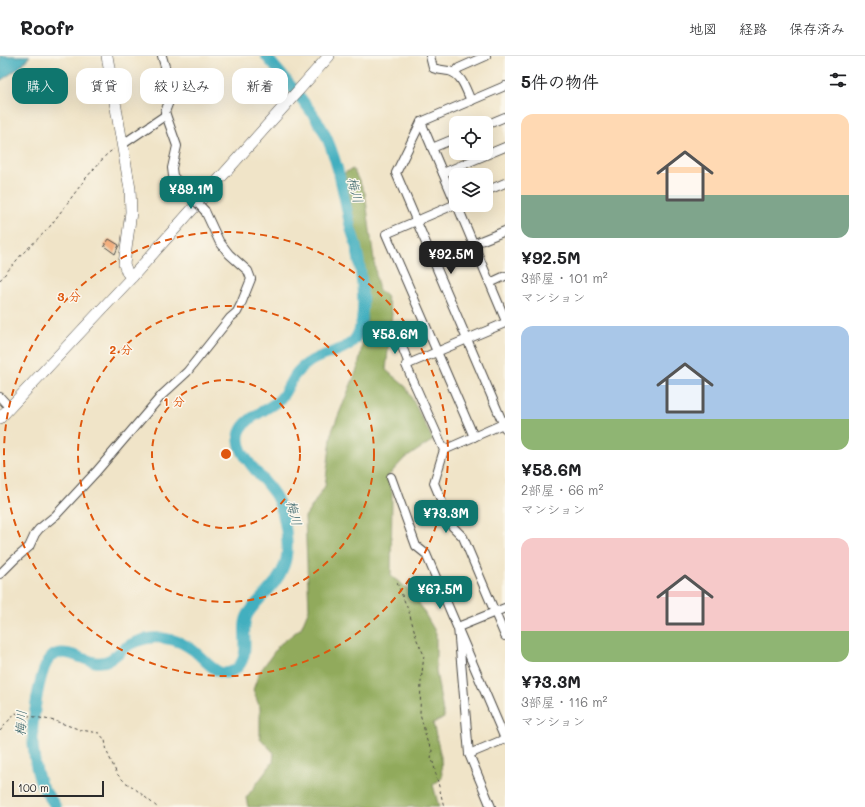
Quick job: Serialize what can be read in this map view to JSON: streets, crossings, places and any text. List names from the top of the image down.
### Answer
{
  "water": ["梅川"],
  "scale_bar": "100 m",
  "page": {
    "header": "Roofr",
    "nav": ["地図", "経路", "保存済み"],
    "heading": "5件の物件",
    "chip": [
      "購入",
      "賃貸",
      "絞り込み",
      "新着"
    ],
    "list": [
      {
        "name": "¥92.5M",
        "note": "3部屋 · 101 m² · マンション"
      },
      {
        "name": "¥58.6M",
        "note": "2部屋 · 66 m² · マンション"
      },
      {
        "name": "¥73.3M",
        "note": "3部屋 · 116 m² · マンション"
      }
    ],
    "price": [
      "¥89.1M",
      "¥92.5M",
      "¥58.6M",
      "¥73.3M",
      "¥67.5M"
    ],
    "scale": "100 m"
  },
  "rings": ["3 分", "2 分", "1 分"]
}
